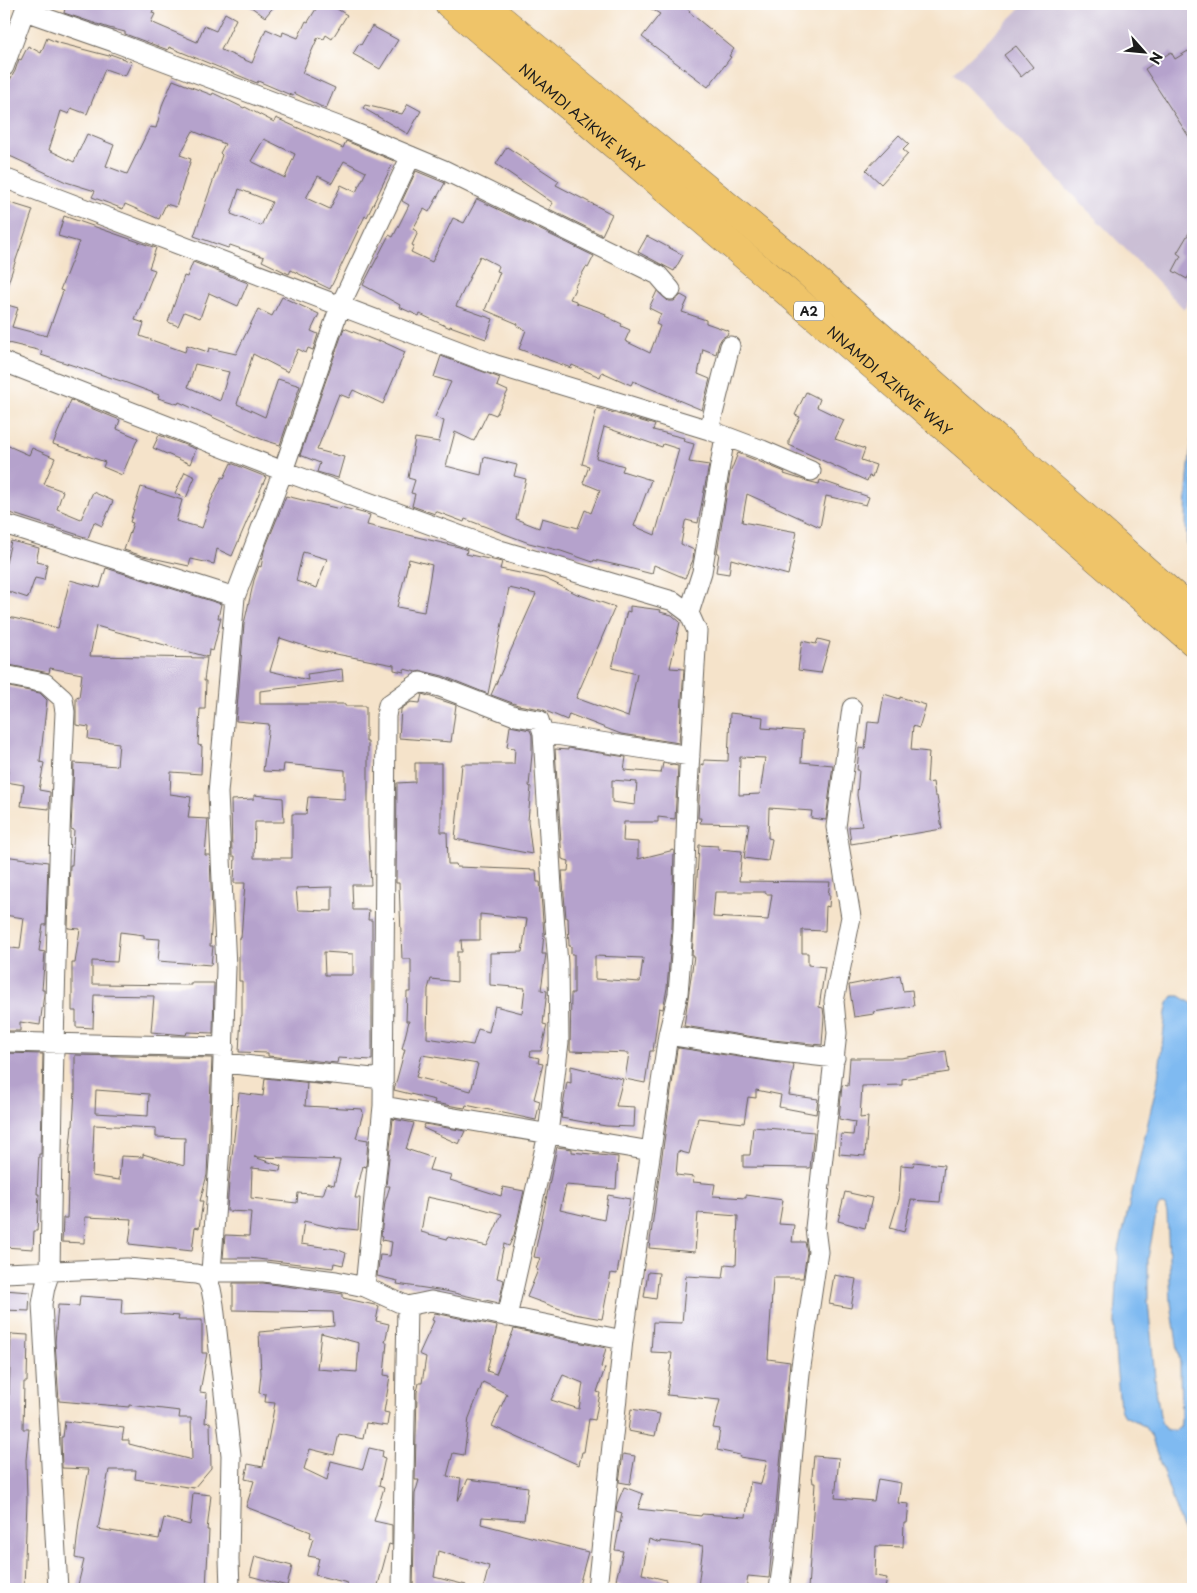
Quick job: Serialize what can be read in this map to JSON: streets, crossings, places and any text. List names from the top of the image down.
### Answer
{
  "streets": {
    "highway": ["NNAMDI AZIKWE WAY", "A2"]
  },
  "north": "bottom right"
}
